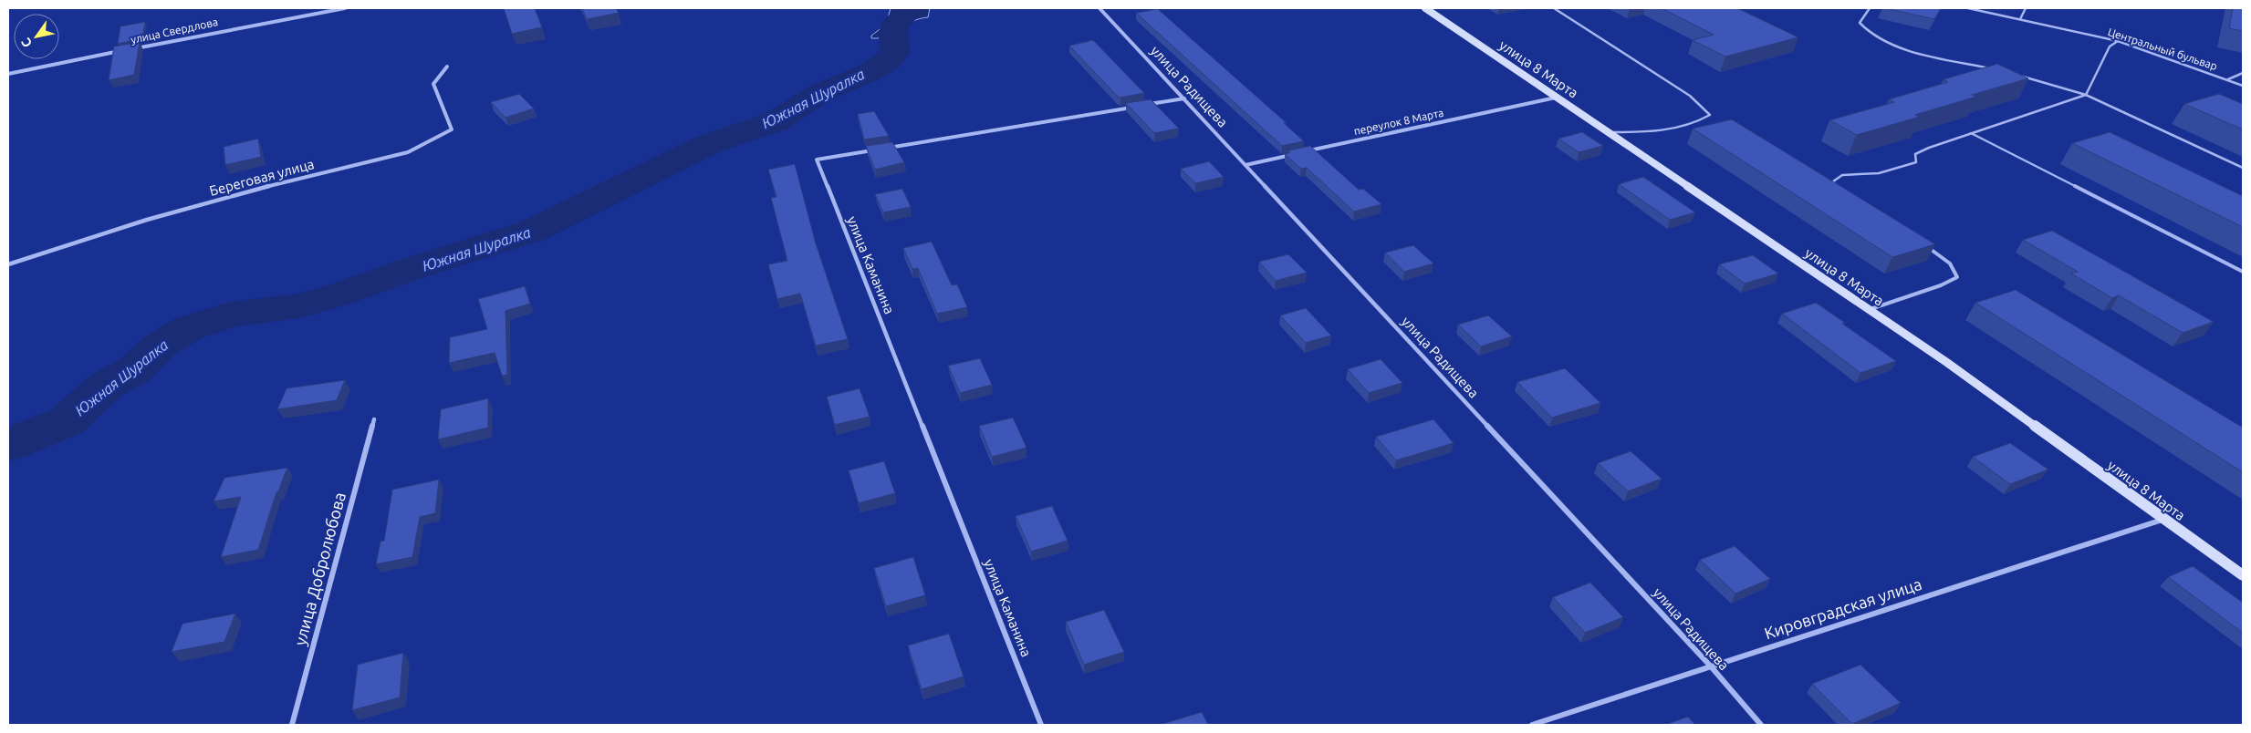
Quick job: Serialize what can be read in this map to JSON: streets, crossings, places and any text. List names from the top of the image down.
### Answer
{
  "streets": {
    "street": [
      "улица Свердлова",
      "улица 8 Марта",
      "улица Радищева",
      "переулок 8 Марта",
      "Береговая улица",
      "улица Каманина",
      "улица Добролюбова",
      "Кировградская улица"
    ],
    "lane": ["Центральный бульвар"]
  },
  "crossings": [
    ["улица 8 Марта", "переулок 8 Марта"],
    ["улица 8 Марта", "Кировградская улица"],
    ["улица Радищева", "улица Каманина"],
    ["улица Радищева", "Кировградская улица"]
  ],
  "water": ["Южная Шуралка"],
  "north": "bottom left"
}
